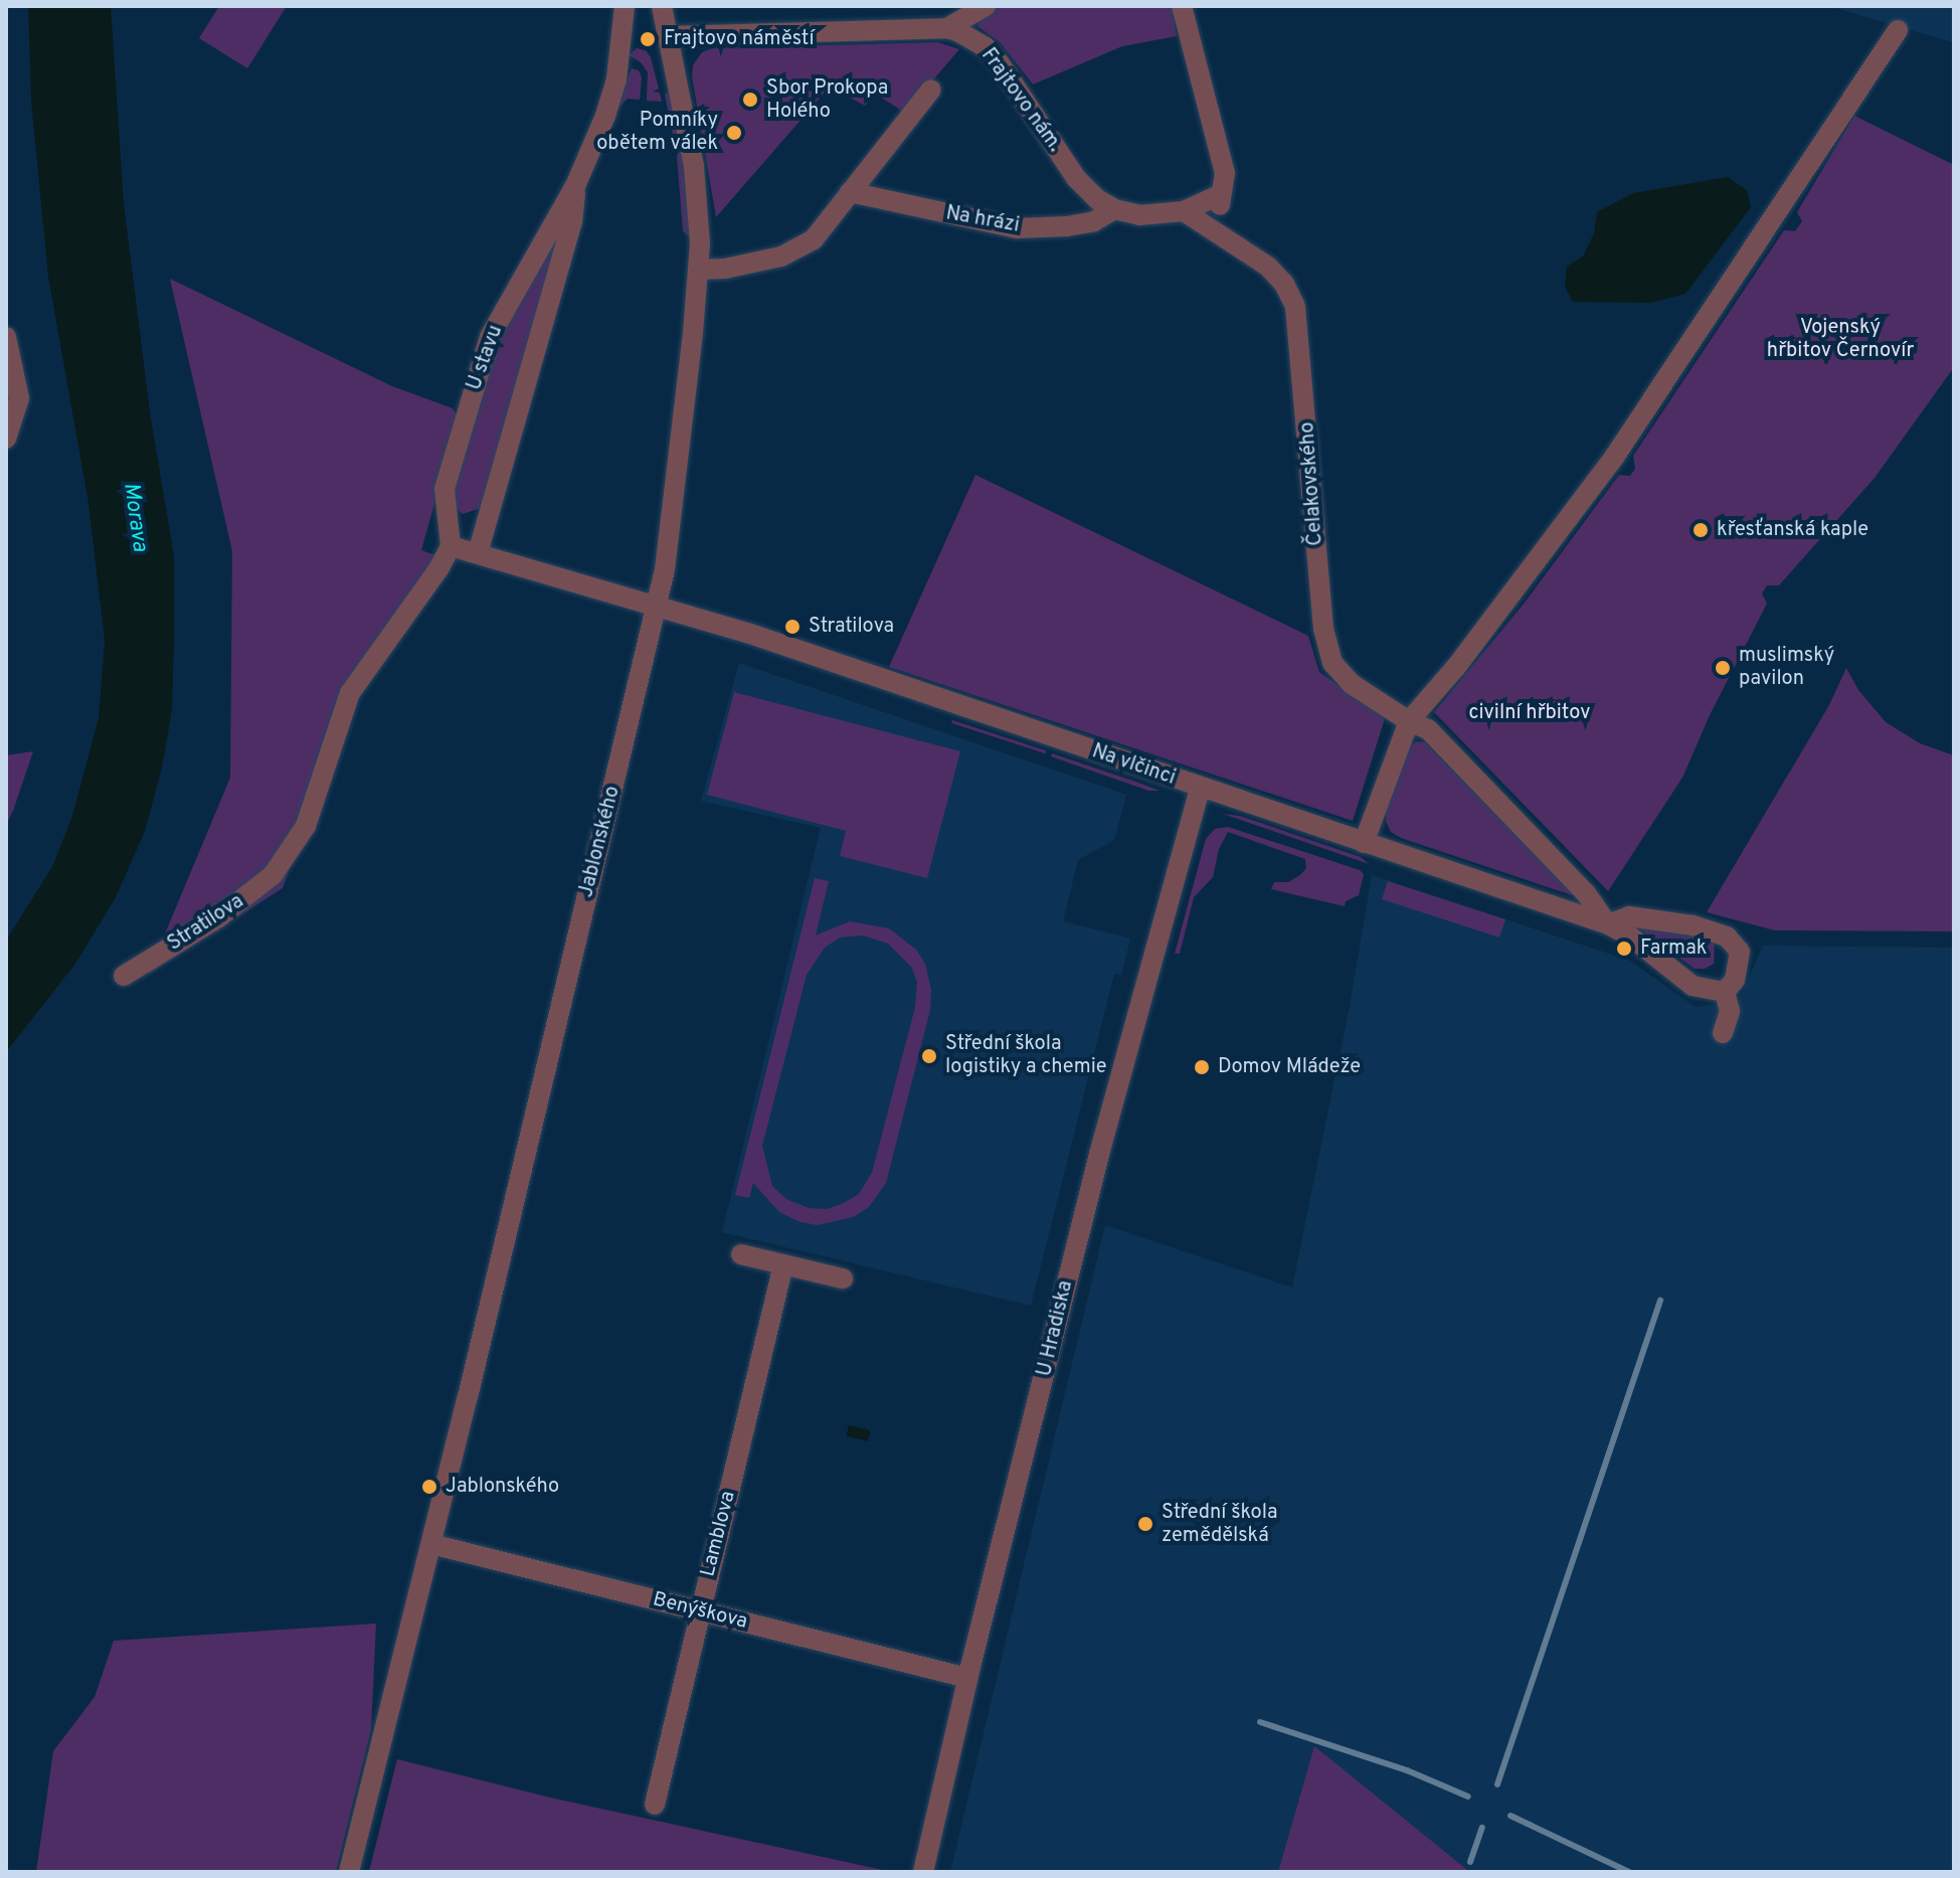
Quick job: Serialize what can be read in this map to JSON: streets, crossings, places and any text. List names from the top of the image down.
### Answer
{
  "streets": {
    "street": [
      "Frajtovo nám.",
      "Na hrázi",
      "U stavu",
      "Čelakovského",
      "Na vlčinci",
      "Jablonského",
      "Stratilova",
      "U Hradiska",
      "Lamblova",
      "Benýškova"
    ]
  },
  "crossings": [
    ["Frajtovo nám.", "Na hrázi"],
    ["Frajtovo nám.", "Jablonského"],
    ["U stavu", "Stratilova"],
    ["Čelakovského", "Na vlčinci"],
    ["Na vlčinci", "Jablonského"],
    ["Na vlčinci", "U Hradiska"],
    ["Jablonského", "Benýškova"],
    ["U Hradiska", "Benýškova"],
    ["Lamblova", "Benýškova"]
  ],
  "water": ["Morava"],
  "parks": ["Vojenský hřbitov Černovír", "civilní hřbitov"],
  "places": [
    "Frajtovo náměstí",
    "Sbor Prokopa Holého",
    "Pomníky obětem válek",
    "křesťanská kaple",
    "Stratilova",
    "muslimský pavilon",
    "Farmak",
    "Střední škola logistiky a chemie",
    "Domov Mládeže",
    "Jablonského",
    "Střední škola zemědělská"
  ]
}
